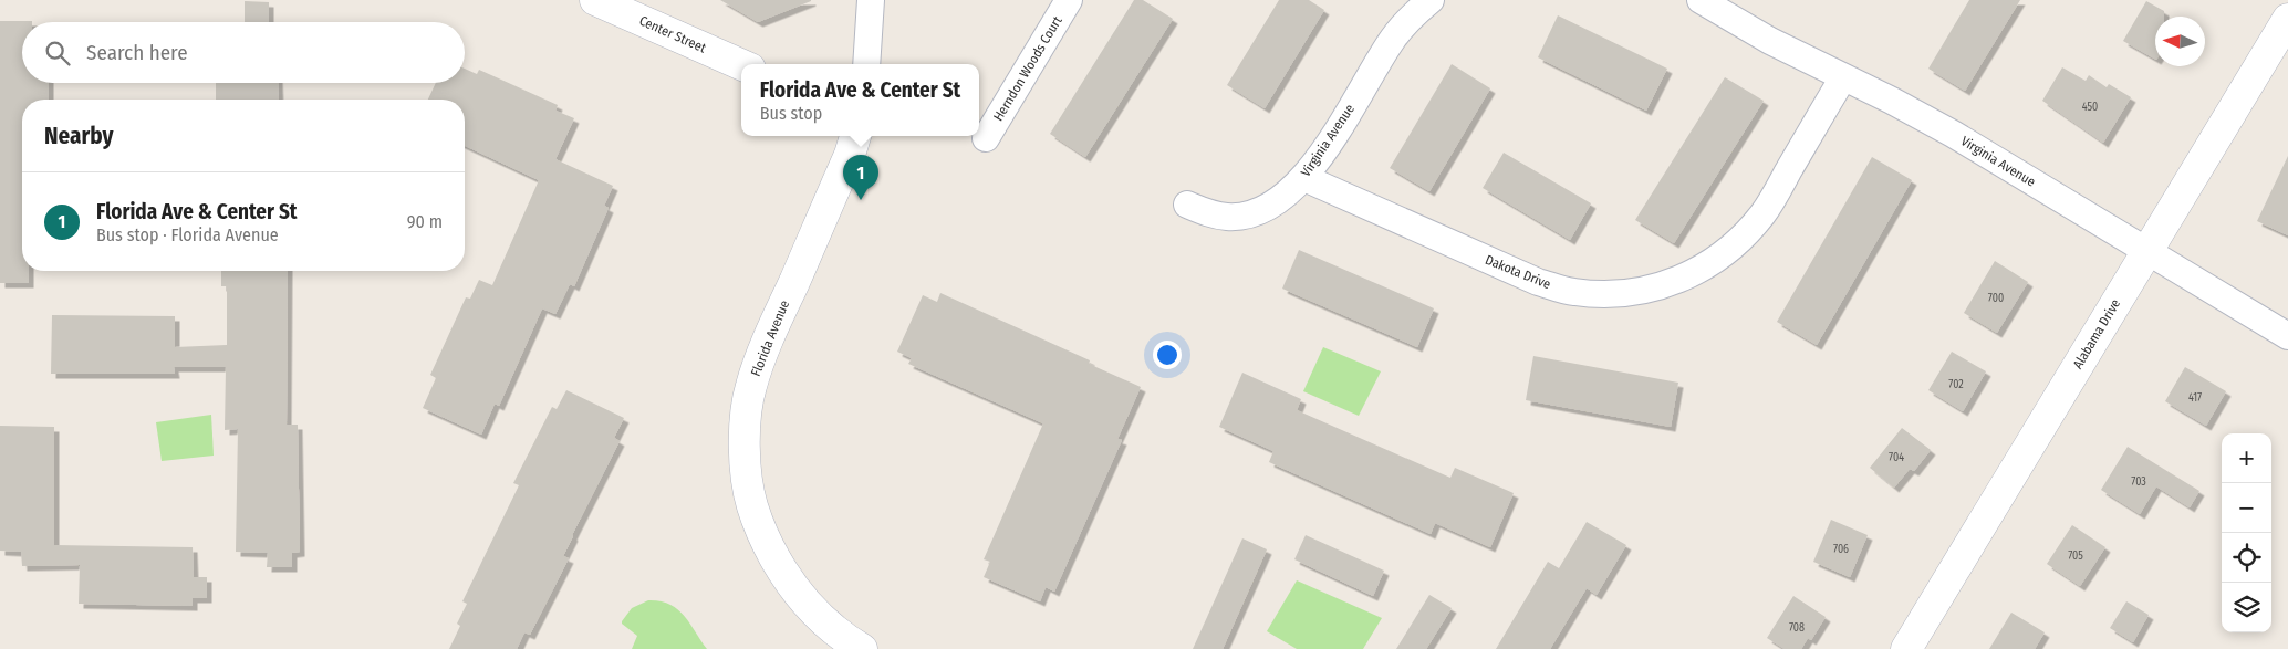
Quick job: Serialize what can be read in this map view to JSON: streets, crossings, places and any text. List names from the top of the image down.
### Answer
{
  "streets": {
    "street": [
      "Center Street",
      "Herndon Woods Court",
      "Virginia Avenue",
      "Dakota Drive",
      "Alabama Drive",
      "Florida Avenue"
    ]
  },
  "crossings": [
    ["Virginia Avenue", "Dakota Drive"],
    ["Virginia Avenue", "Alabama Drive"]
  ],
  "house_numbers": [
    "450",
    "700",
    "702",
    "417",
    "704",
    "703",
    "706",
    "705",
    "708"
  ],
  "north": "left",
  "page": {
    "search": "Search here",
    "popup": ["Florida Ave & Center St", "Bus stop"],
    "heading": "Nearby",
    "pins": "1",
    "list": [
      {
        "mark": "1",
        "name": "Florida Ave & Center St",
        "note": "Bus stop · Florida Avenue",
        "value": "90 m"
      }
    ],
    "map_buttons": ["+", "−"]
  }
}
